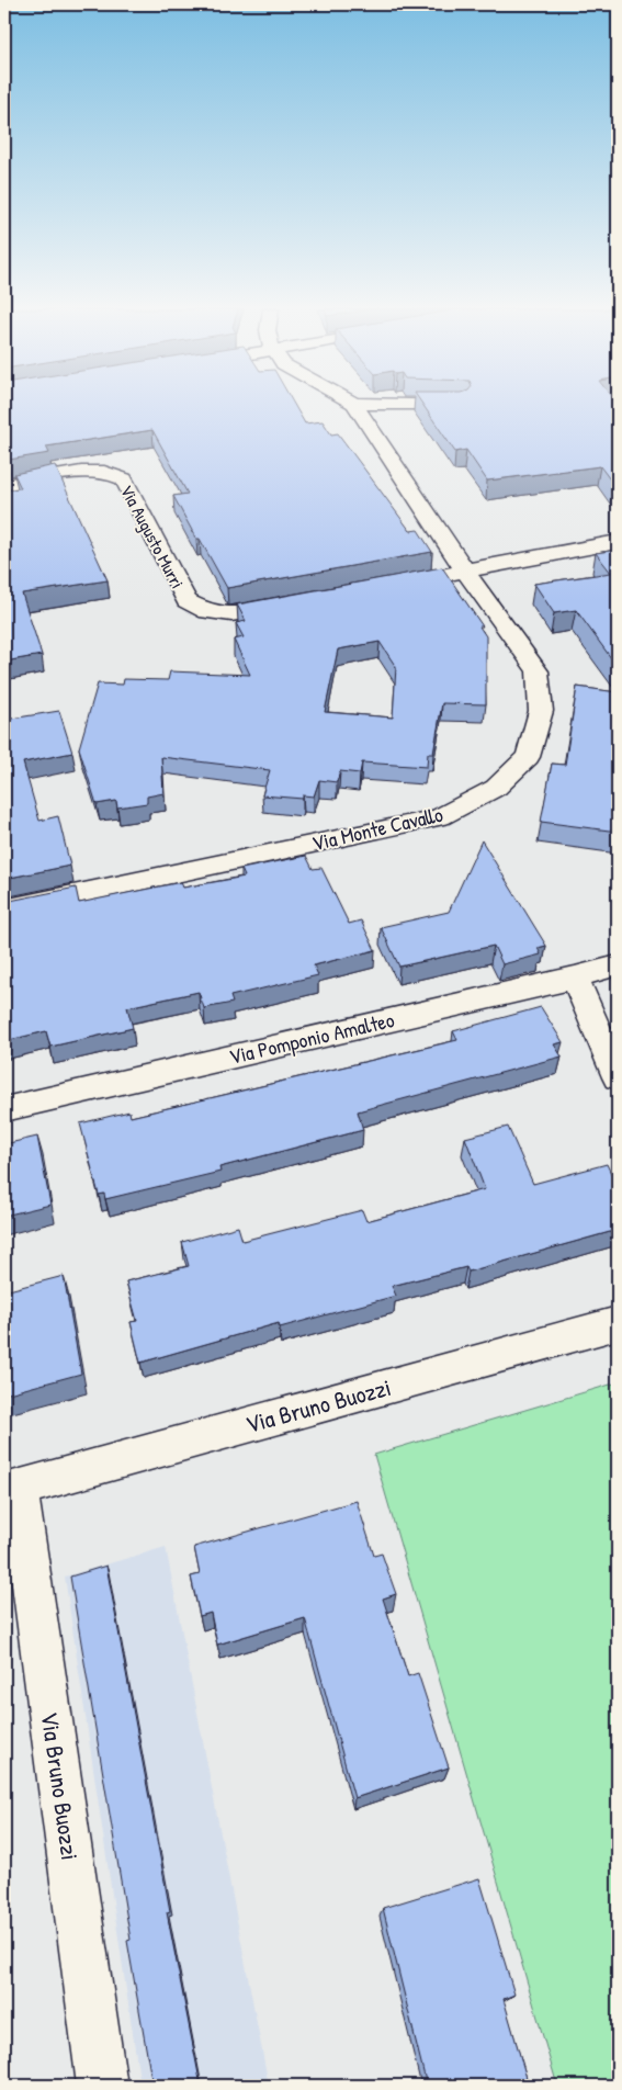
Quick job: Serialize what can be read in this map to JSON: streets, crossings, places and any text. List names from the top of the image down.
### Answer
{
  "streets": {
    "street": [
      "Via Augusto Murri",
      "Via Monte Cavallo",
      "Via Pomponio Amalteo",
      "Via Bruno Buozzi"
    ]
  }
}
